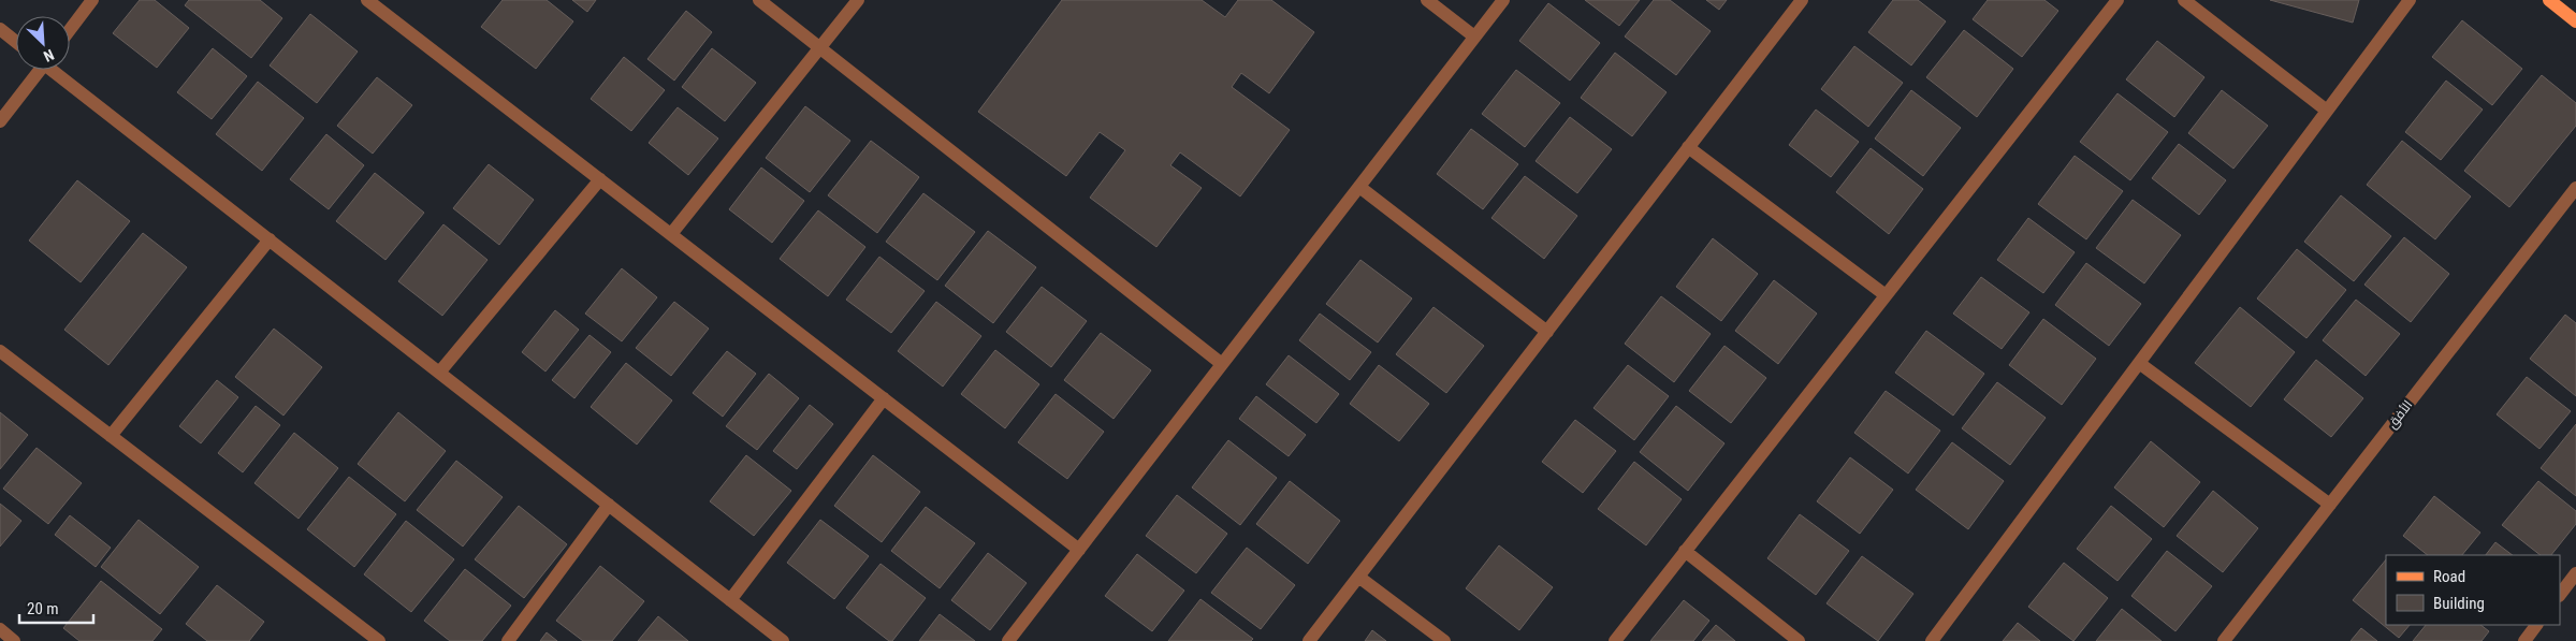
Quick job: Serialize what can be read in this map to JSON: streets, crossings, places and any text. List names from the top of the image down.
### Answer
{
  "streets": {
    "street": ["الأفق"]
  },
  "legend": ["Road", "Building"],
  "scale_bar": "20 m",
  "north": "bottom right"
}
